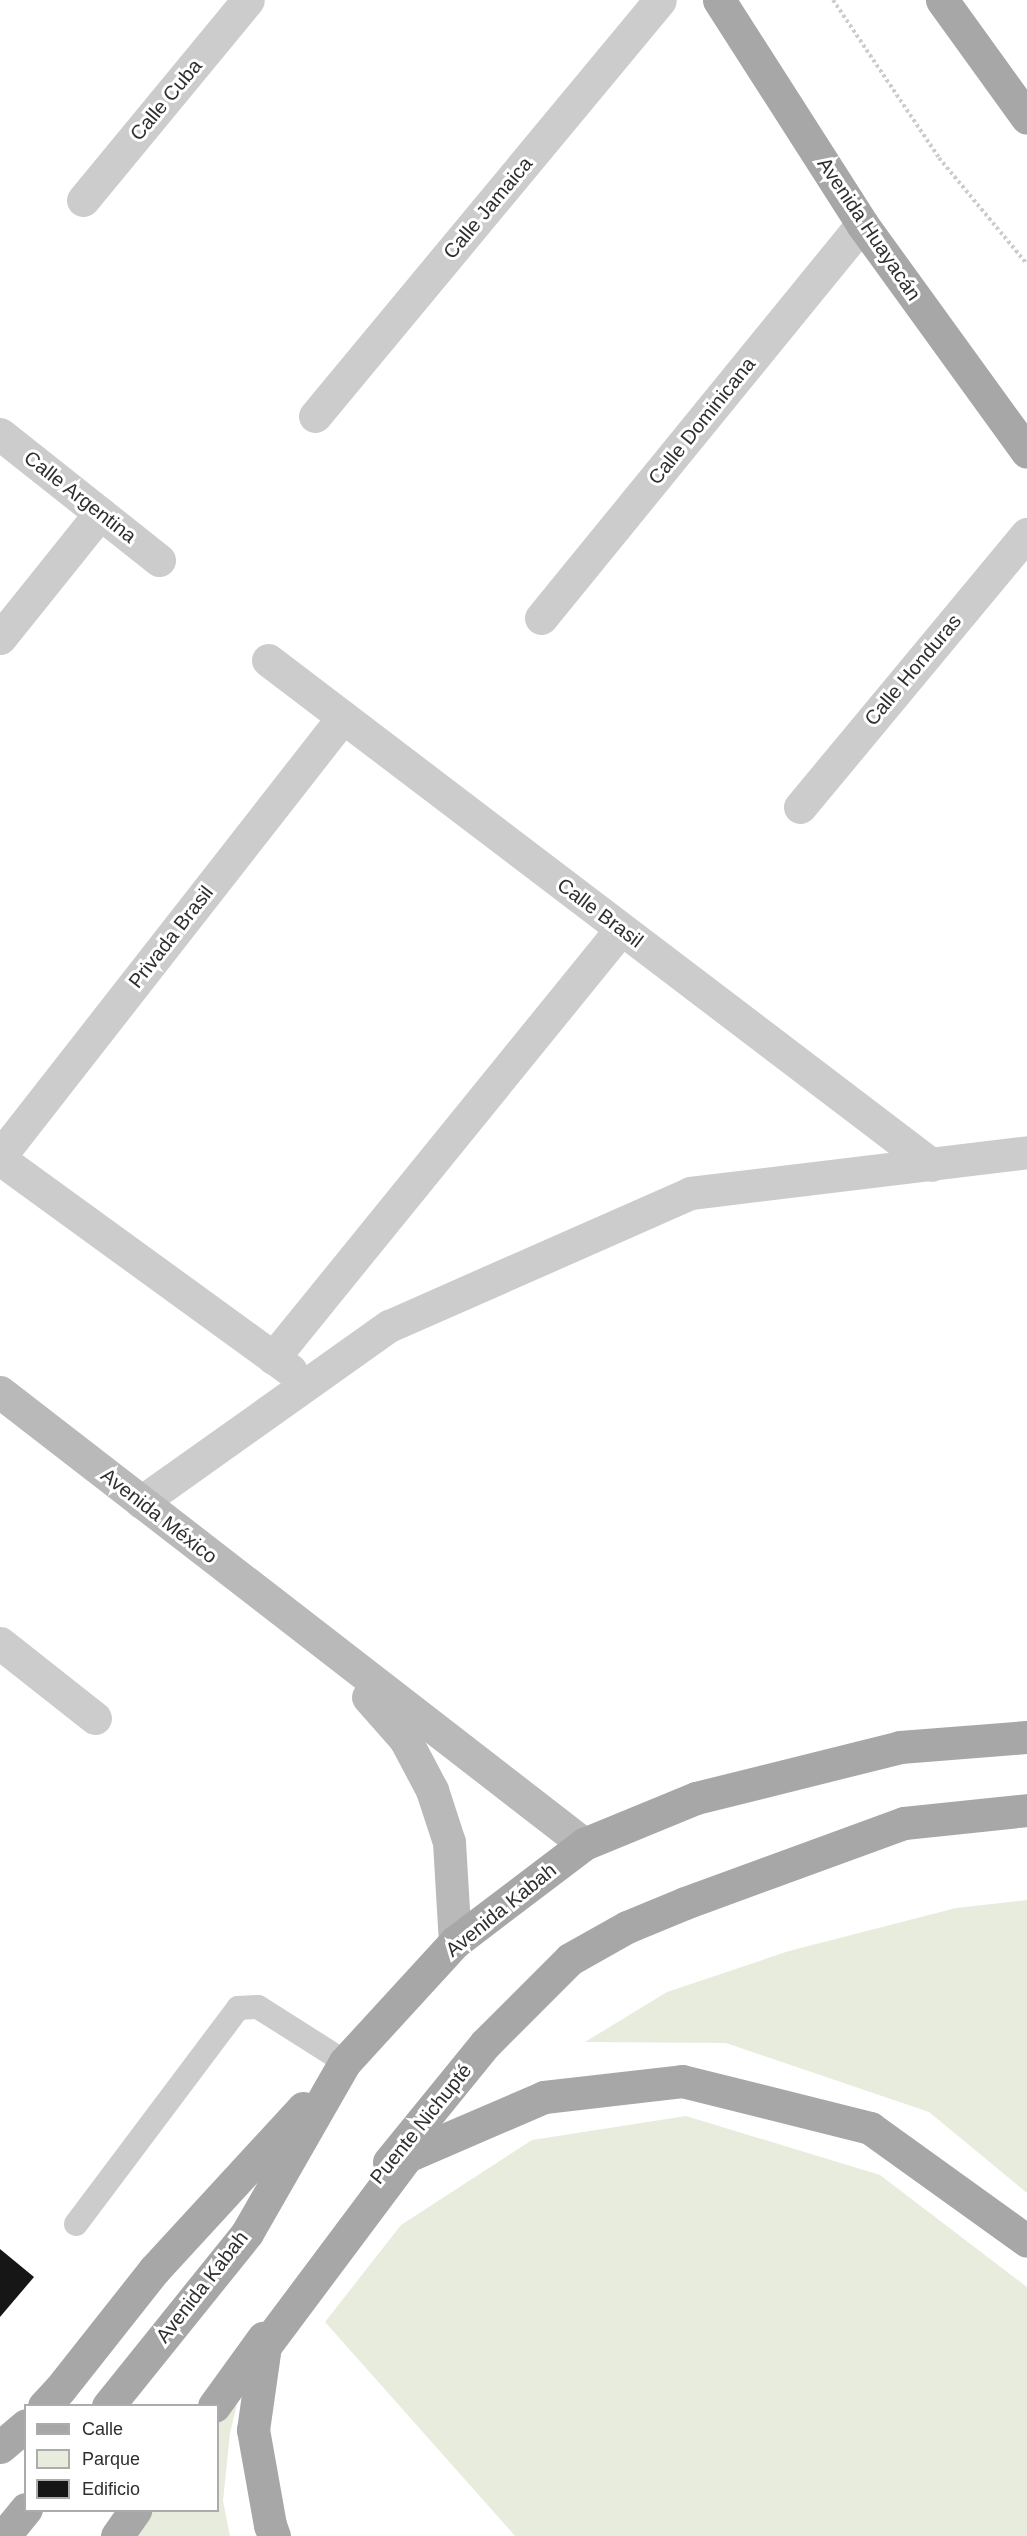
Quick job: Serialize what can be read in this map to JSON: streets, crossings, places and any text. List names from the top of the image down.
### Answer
{
  "streets": {
    "main road": ["Avenida Huayacán", "Avenida Kabah", "Puente Nichupté"],
    "street": [
      "Calle Cuba",
      "Calle Jamaica",
      "Calle Dominicana",
      "Calle Argentina",
      "Calle Honduras",
      "Calle Brasil",
      "Privada Brasil",
      "Avenida México"
    ]
  },
  "crossings": [
    ["Avenida Huayacán", "Calle Dominicana"],
    ["Calle Brasil", "Privada Brasil"],
    ["Avenida México", "Avenida Kabah"]
  ],
  "legend": ["Calle", "Parque", "Edificio"]
}
